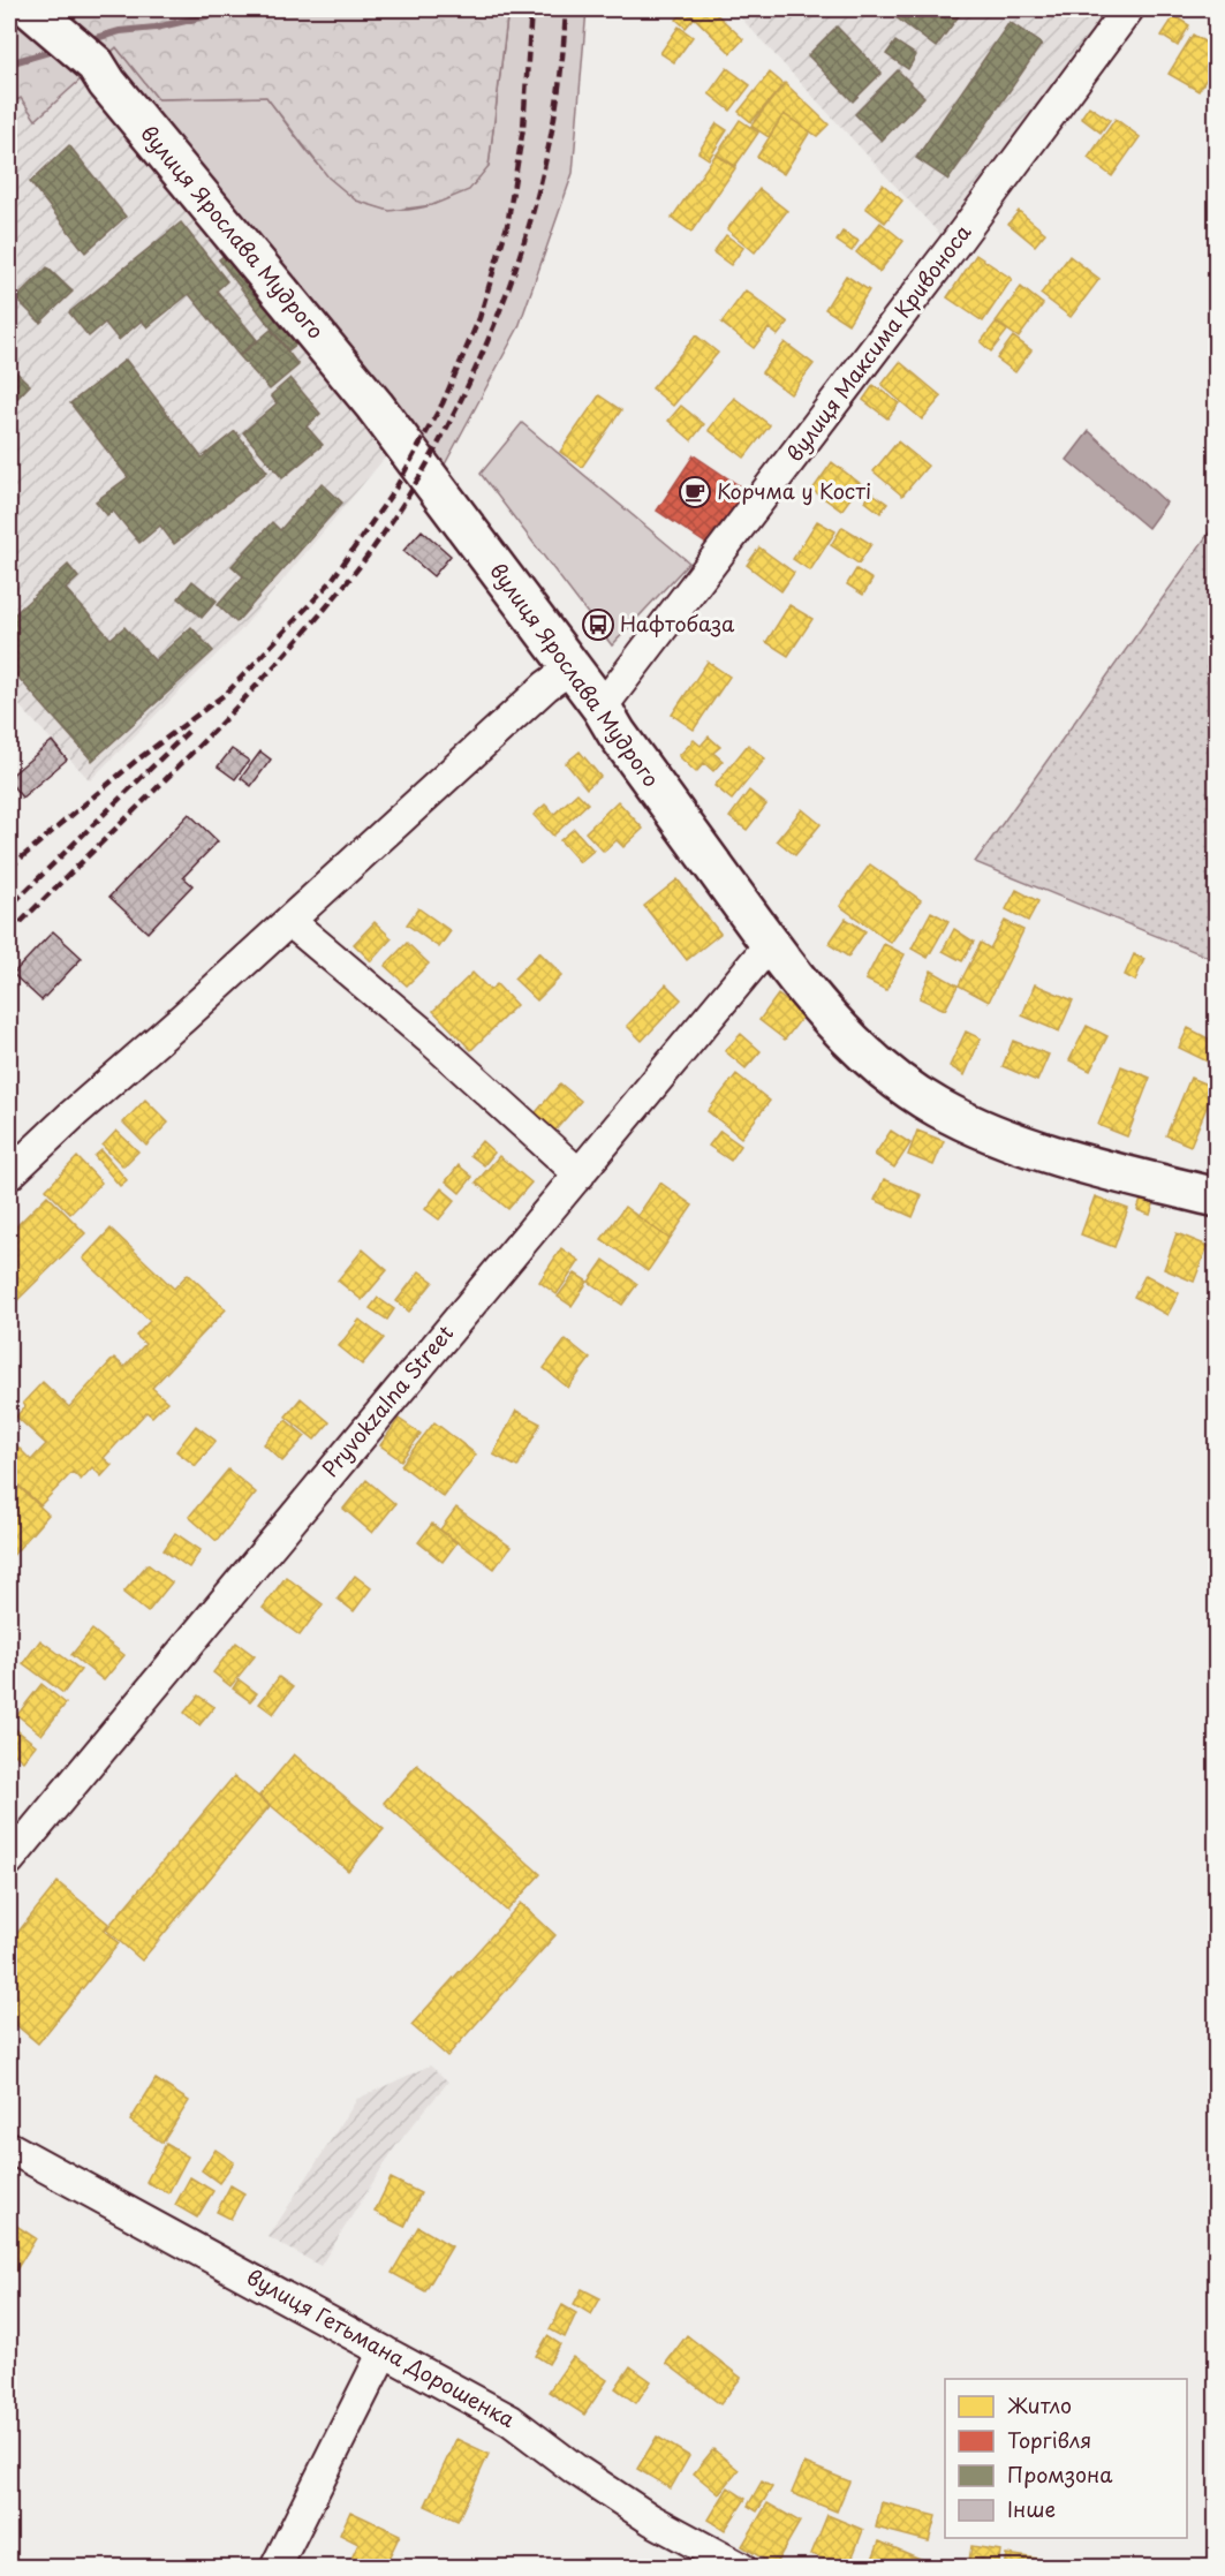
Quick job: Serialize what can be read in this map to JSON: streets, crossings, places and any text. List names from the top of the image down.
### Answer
{
  "streets": {
    "main road": ["вулиця Ярослава Мудрого"],
    "street": ["вулиця Максима Кривоноса", "Pryvokzalna Street", "вулиця Гетьмана Дорошенка"]
  },
  "crossings": [
    ["вулиця Ярослава Мудрого", "вулиця Максима Кривоноса"],
    ["вулиця Ярослава Мудрого", "Pryvokzalna Street"]
  ],
  "places": {
    "cafe": ["Корчма у Кості"],
    "bus stop": ["Нафтобаза"]
  },
  "legend": [
    "Житло",
    "Торгівля",
    "Промзона",
    "Інше"
  ]
}
